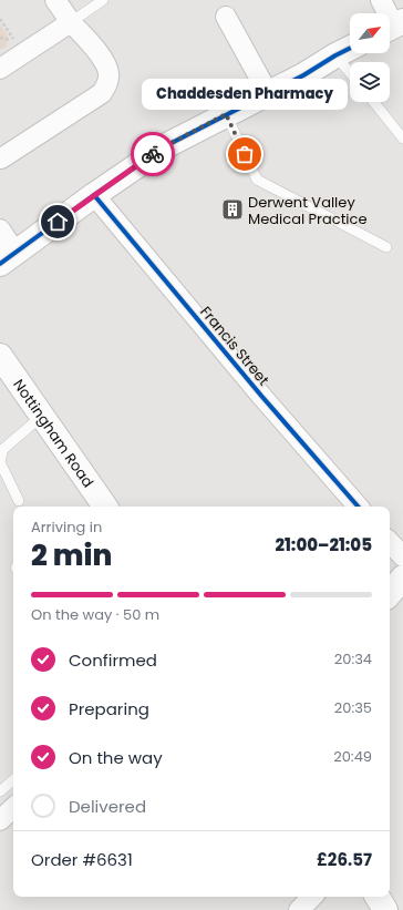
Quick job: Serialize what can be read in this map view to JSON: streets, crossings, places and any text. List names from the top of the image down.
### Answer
{
  "streets": {
    "street": ["Francis Street", "Nottingham Road"]
  },
  "places": {
    "other": ["Chaddesden Pharmacy"],
    "building": ["Derwent Valley Medical Practice"]
  },
  "north": "top right",
  "page": {
    "bubble": "Chaddesden Pharmacy",
    "heading": ["2 min", "Arriving in", "21:00–21:05"],
    "panel": ["Order #6631", "£26.57"],
    "bar": "On the way · 50 m",
    "list": [
      ["Confirmed", "20:34"],
      ["Preparing", "20:35"],
      ["On the way", "20:49"],
      "Delivered"
    ]
  }
}
